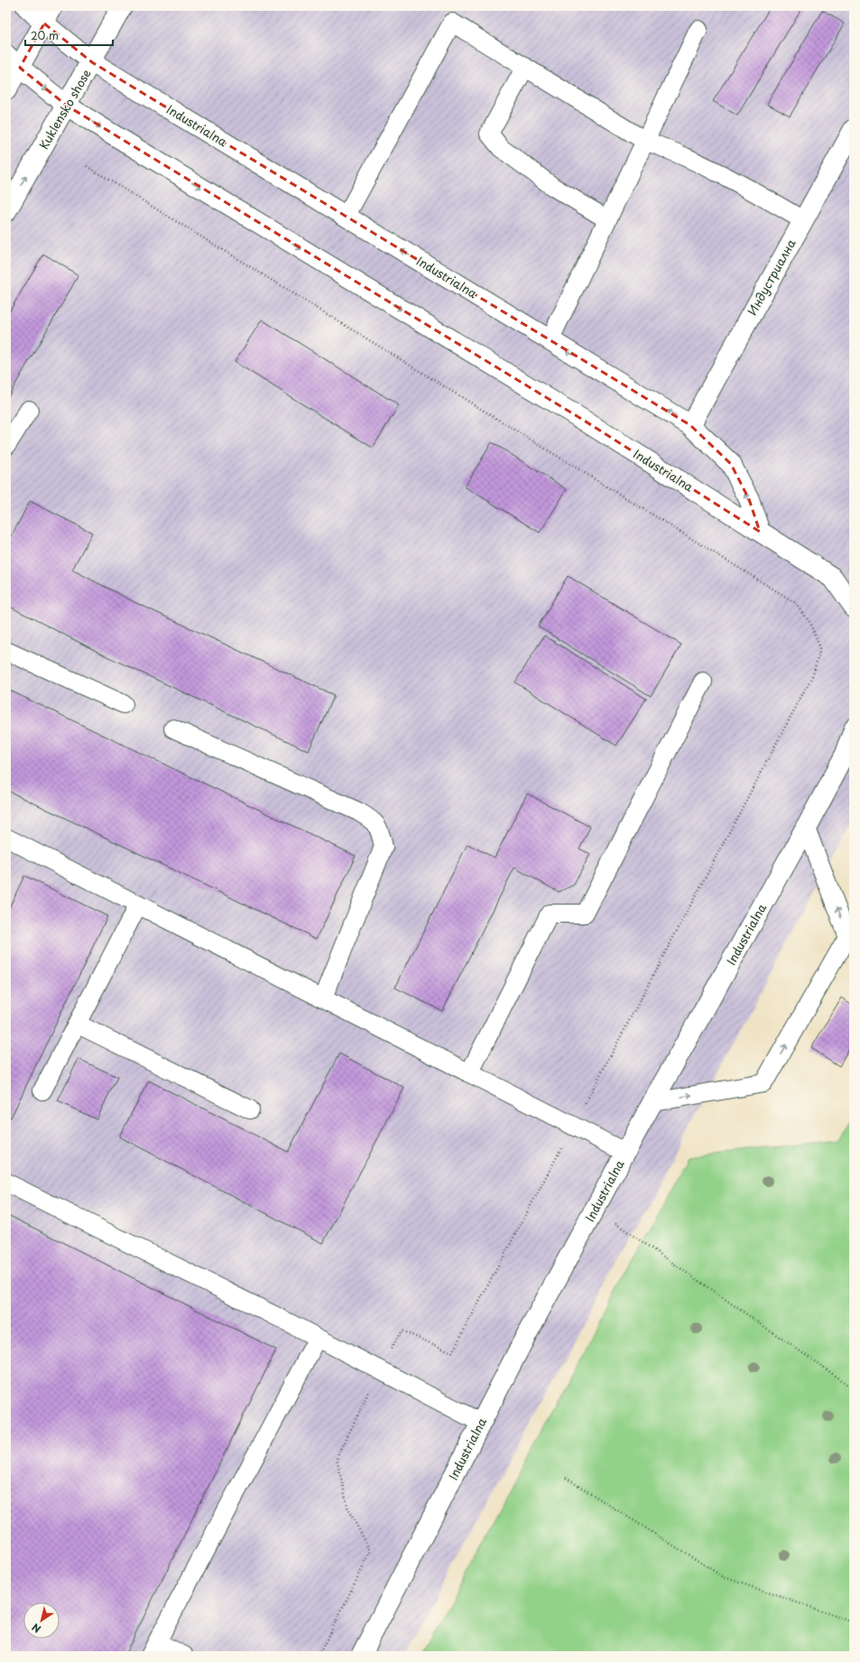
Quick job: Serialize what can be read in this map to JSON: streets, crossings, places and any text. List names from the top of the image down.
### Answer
{
  "streets": {
    "street": ["Kuklensko shose", "Industrialna", "Индустриална"]
  },
  "crossings": [
    ["Kuklensko shose", "Industrialna"],
    ["Industrialna", "Индустриална"]
  ],
  "one_way": ["Kuklensko shose"],
  "scale_bar": "20 m",
  "north": "bottom left"
}
